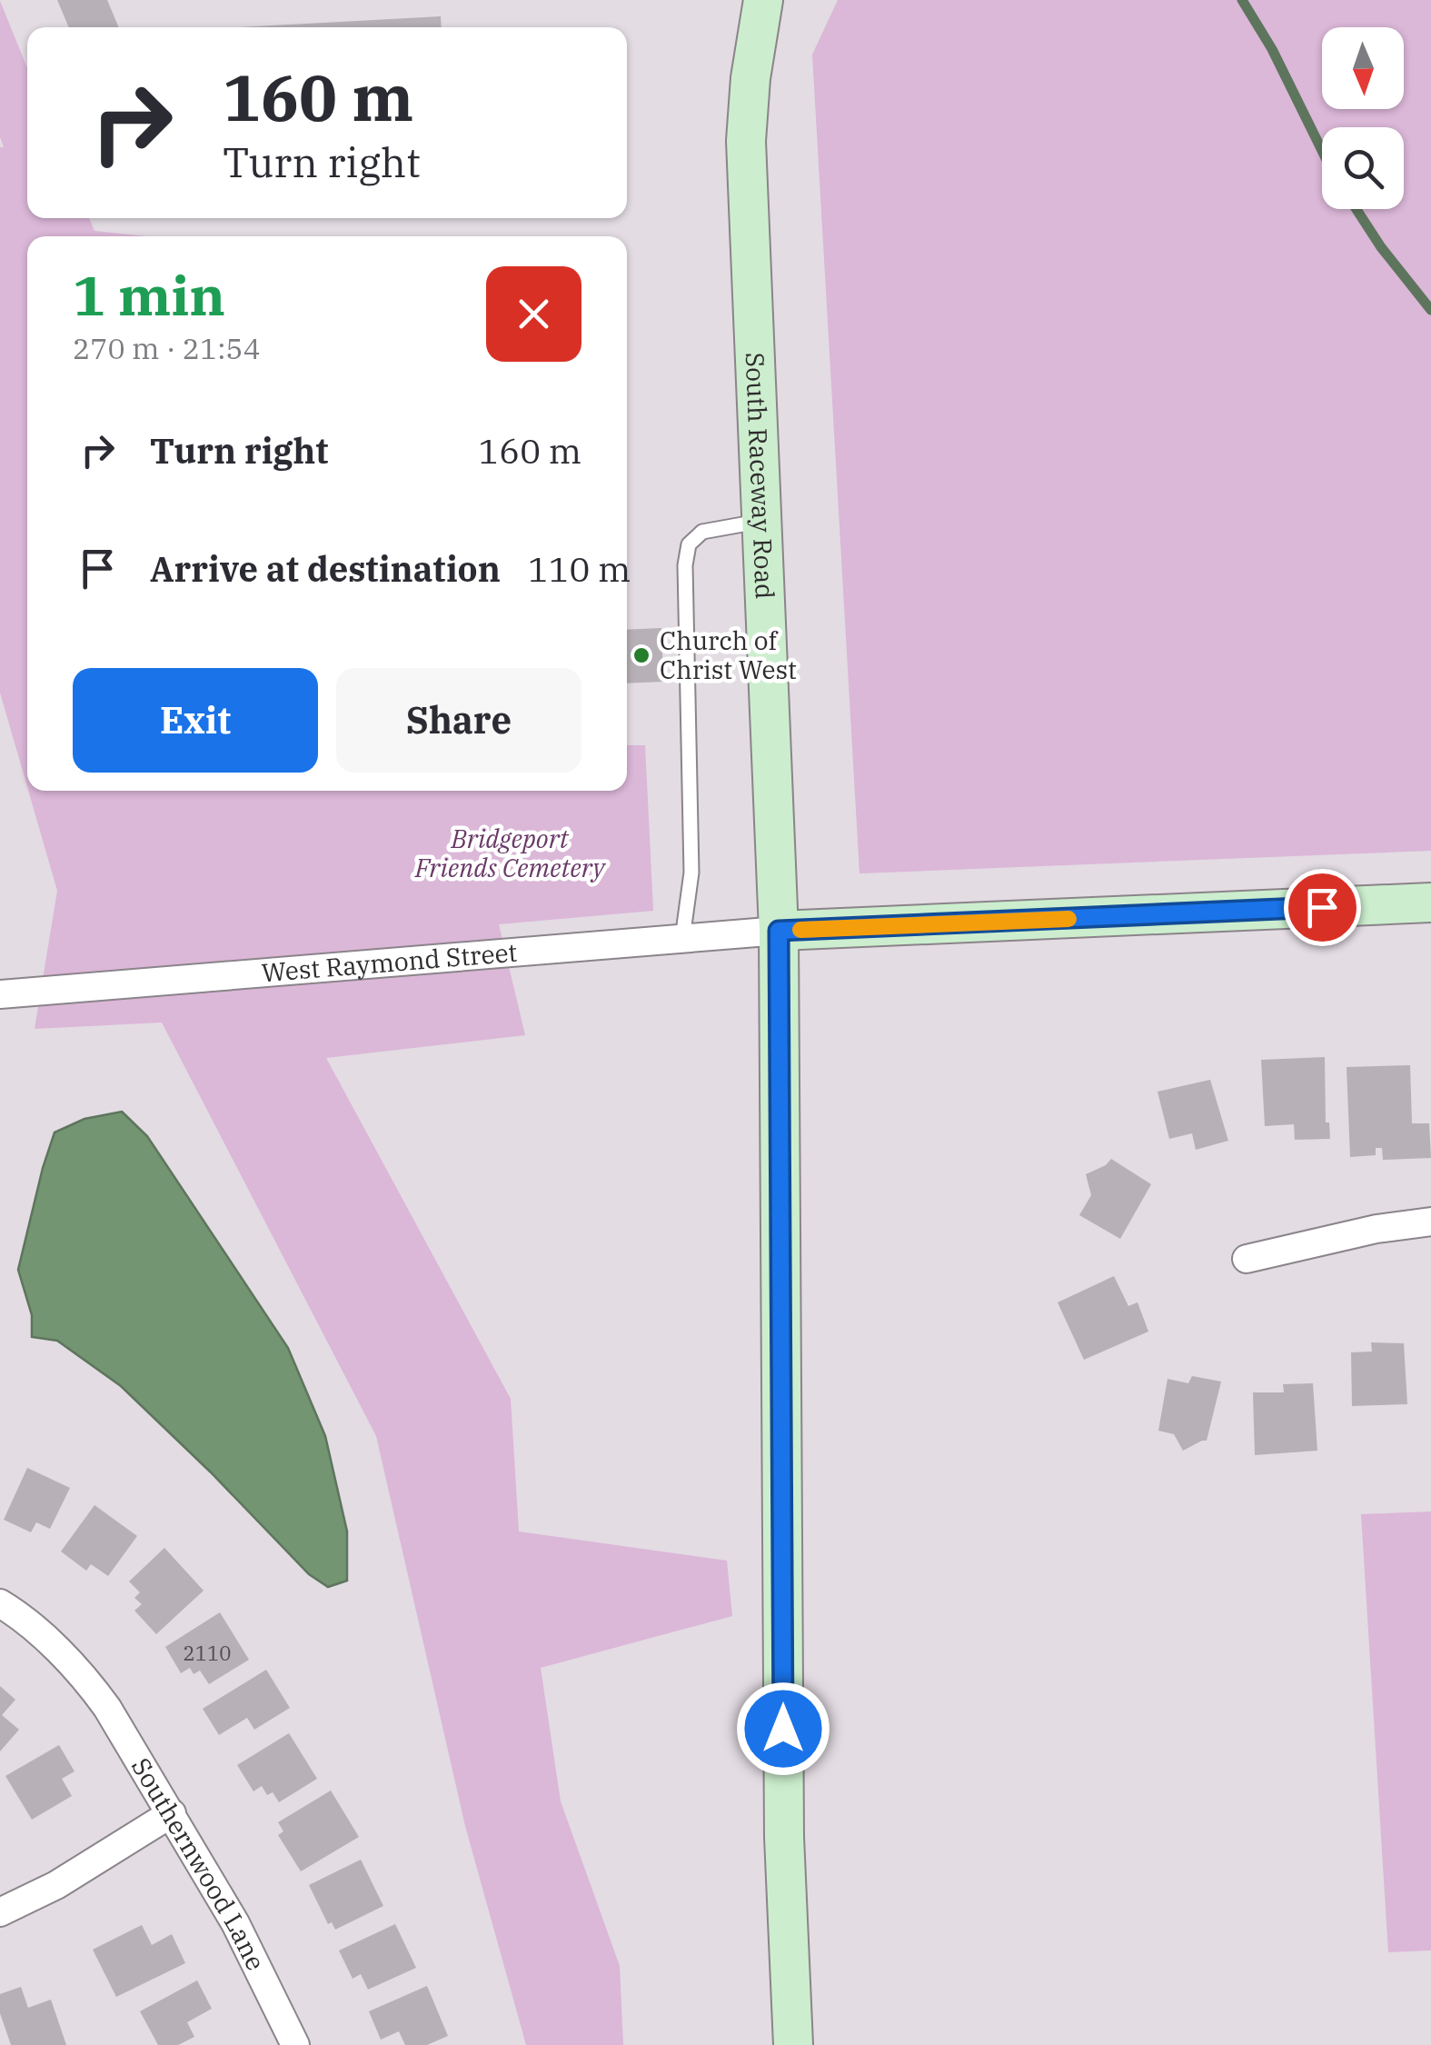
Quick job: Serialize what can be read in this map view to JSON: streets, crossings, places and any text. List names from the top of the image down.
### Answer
{
  "streets": {
    "main road": ["South Raceway Road"],
    "street": ["West Raymond Street", "Southernwood Lane"]
  },
  "crossings": [
    ["South Raceway Road", "West Raymond Street"]
  ],
  "parks": ["Bridgeport Friends Cemetery"],
  "places": ["Church of Christ West"],
  "house_numbers": ["2110"],
  "north": "bottom",
  "page": {
    "turn": ["160 m", "Turn right"],
    "heading": ["1 min", "270 m · 21:54"],
    "list": [
      {
        "name": "Turn right",
        "value": "160 m"
      },
      {
        "name": "Arrive at destination",
        "value": "110 m"
      }
    ],
    "buttons": ["Exit", "Share"]
  }
}
